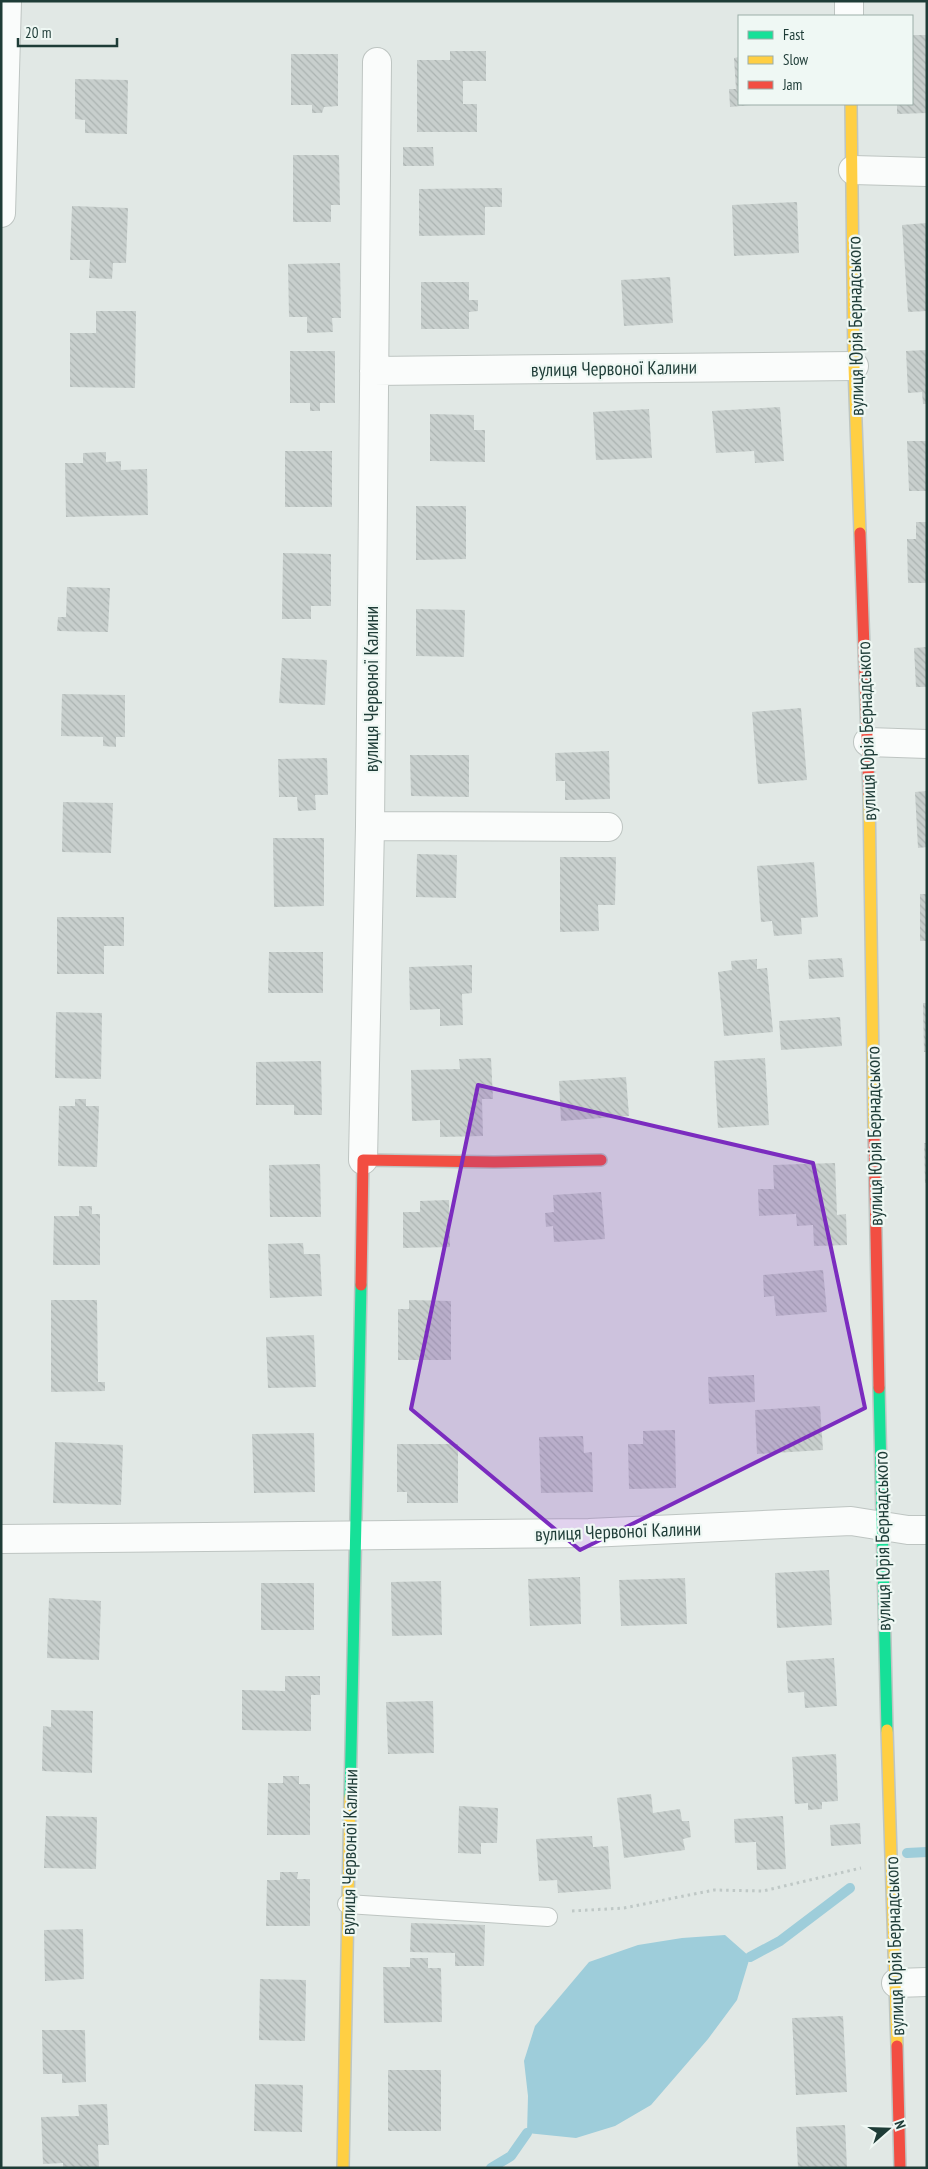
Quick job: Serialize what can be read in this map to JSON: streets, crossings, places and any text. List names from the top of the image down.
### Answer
{
  "streets": {
    "street": ["вулиця Юрія Бернадського", "вулиця Червоної Калини"]
  },
  "crossings": [
    ["вулиця Юрія Бернадського", "вулиця Червоної Калини"]
  ],
  "legend": ["Fast", "Slow", "Jam"],
  "scale_bar": "20 m",
  "north": "right"
}
